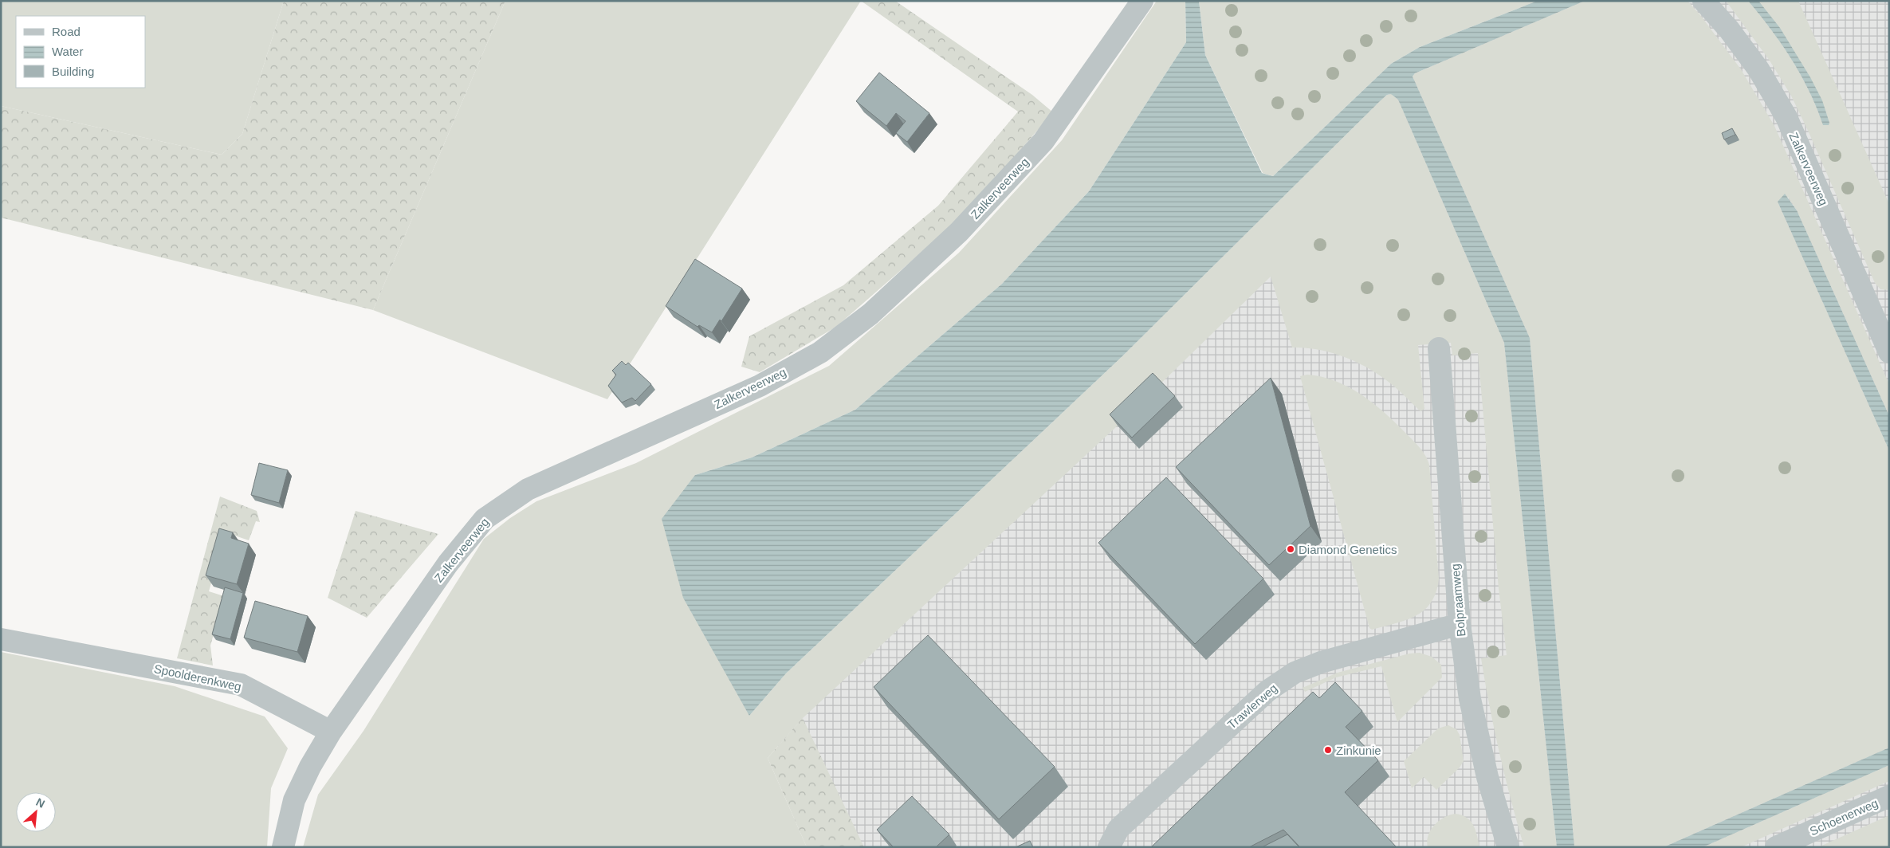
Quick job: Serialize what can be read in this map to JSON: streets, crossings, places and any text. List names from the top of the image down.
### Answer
{
  "streets": {
    "street": [
      "Zalkerveerweg",
      "Bolpraamweg",
      "Spoolderenkweg",
      "Trawlerweg",
      "Schoenerweg"
    ]
  },
  "crossings": [
    ["Zalkerveerweg", "Spoolderenkweg"],
    ["Bolpraamweg", "Trawlerweg"]
  ],
  "places": ["Diamond Genetics", "Zinkunie"],
  "legend": ["Road", "Water", "Building"],
  "north": "top right"
}
